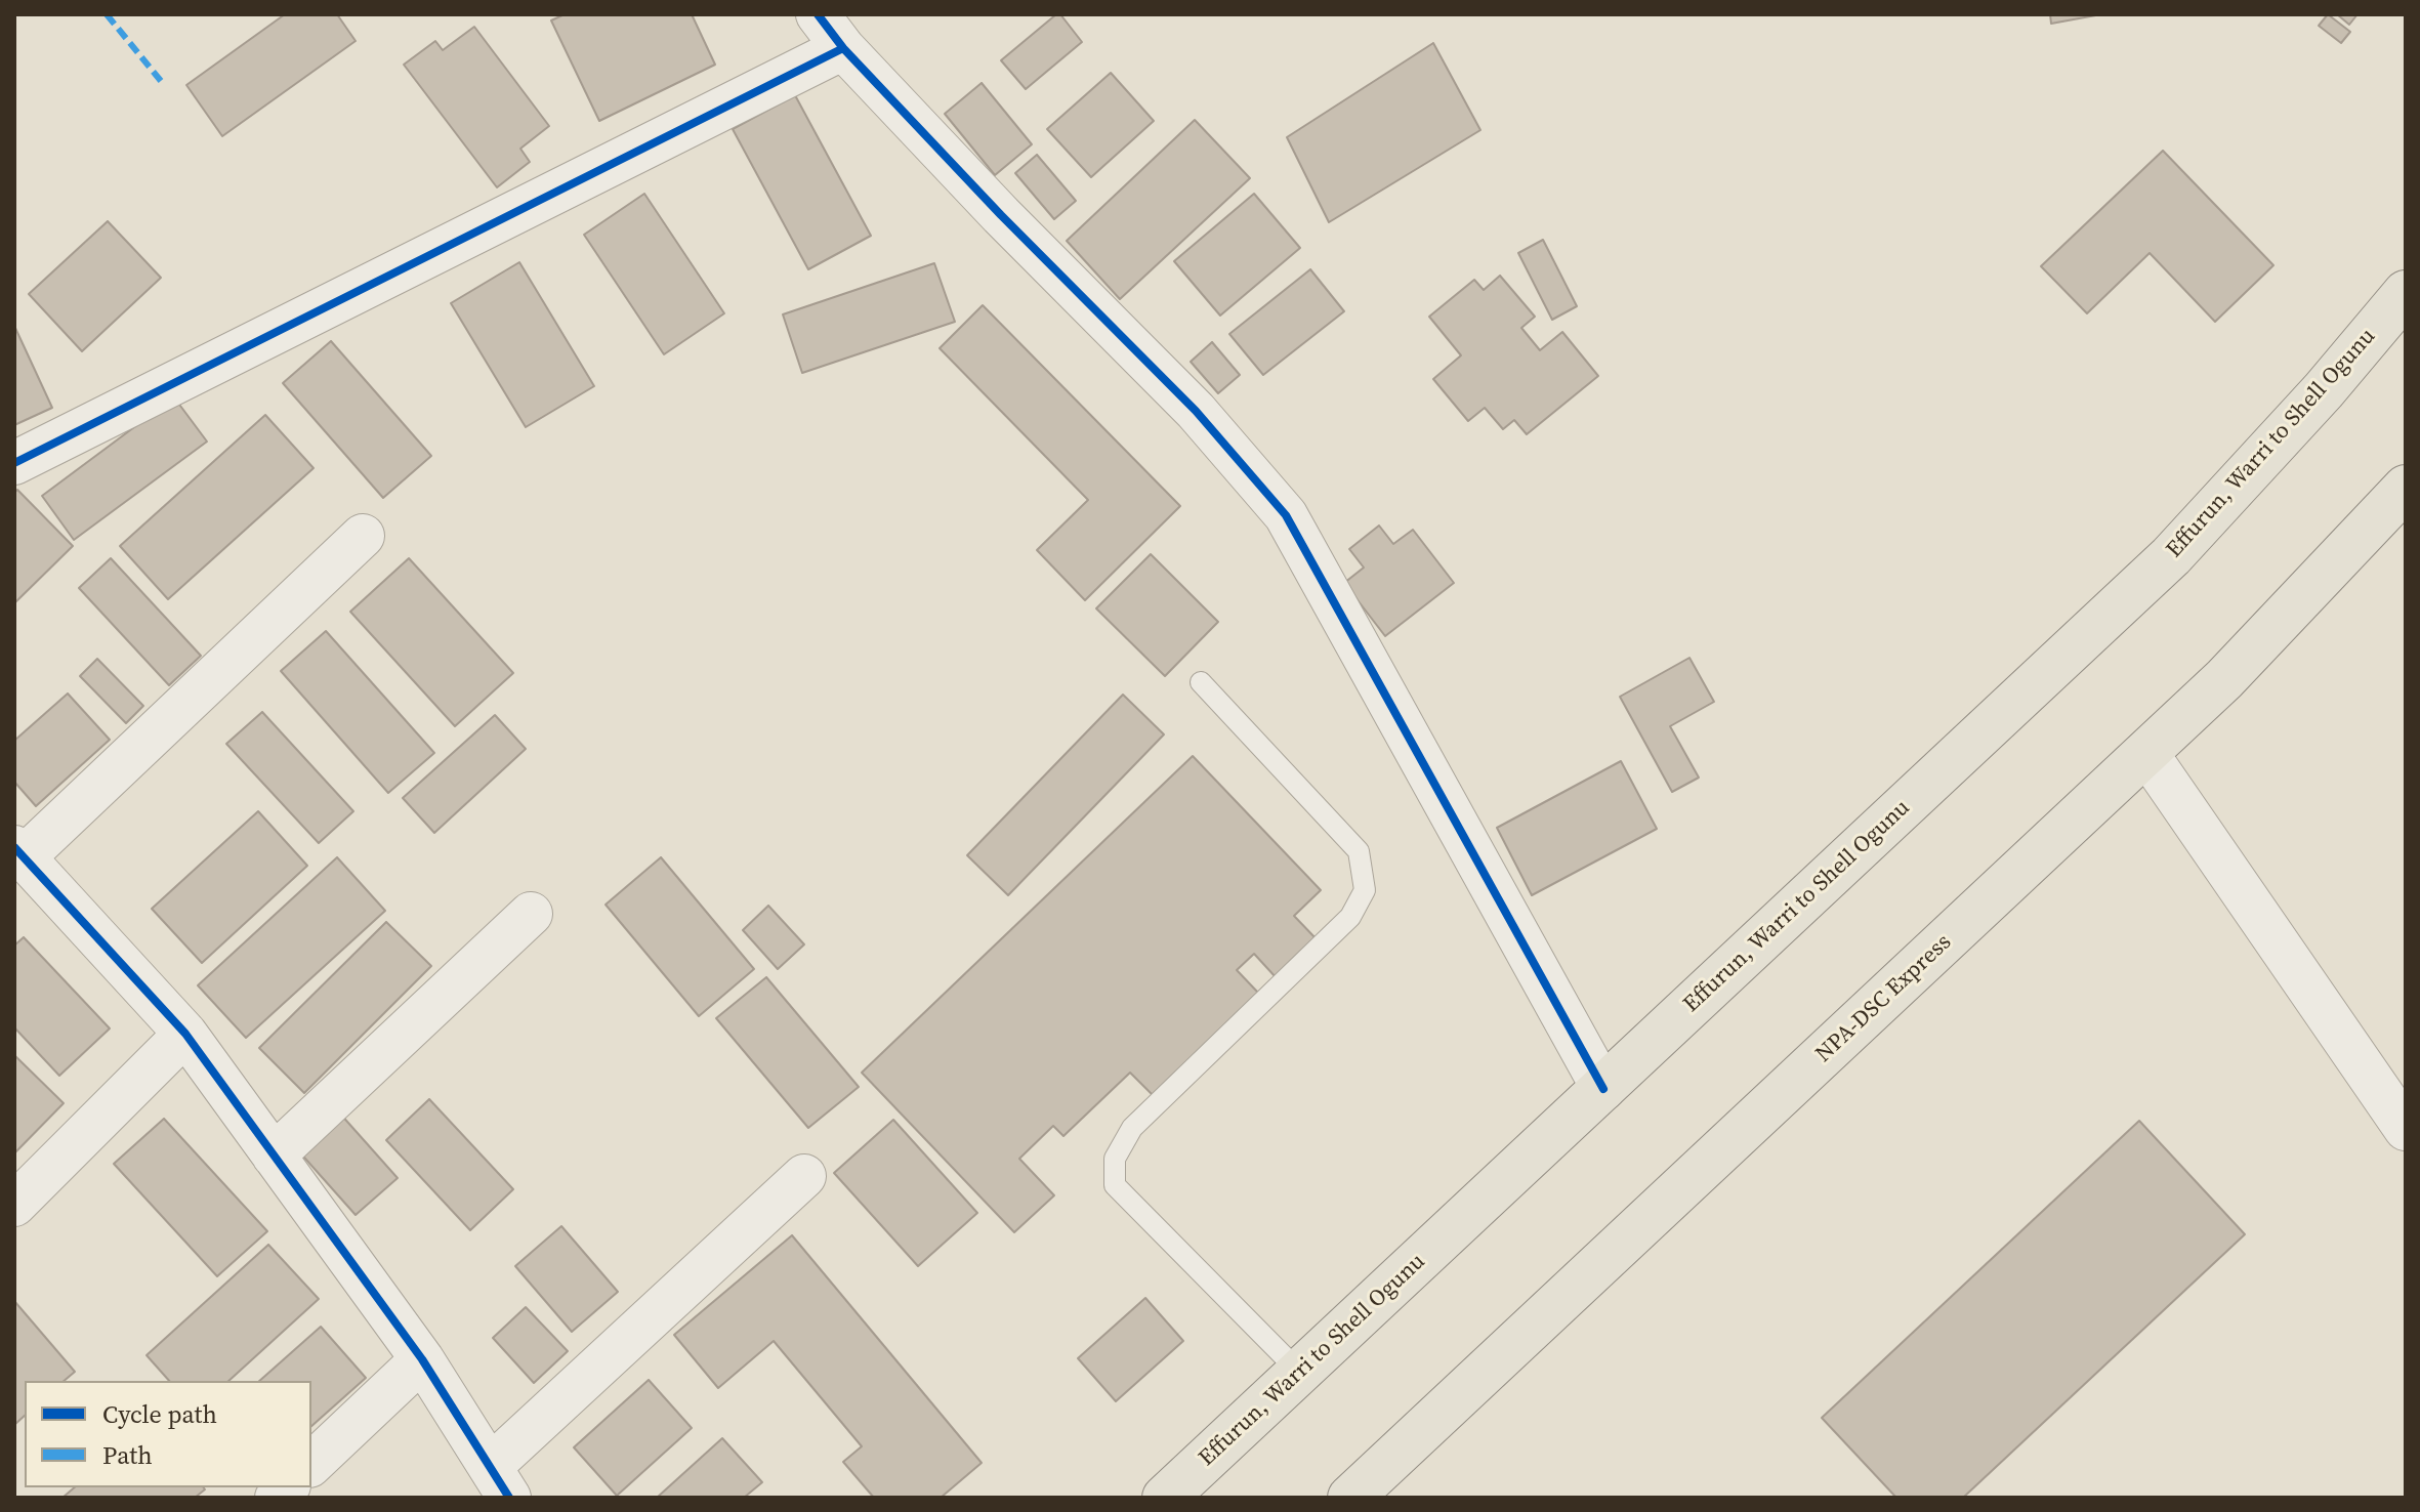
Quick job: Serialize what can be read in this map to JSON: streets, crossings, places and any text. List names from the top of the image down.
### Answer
{
  "streets": {
    "main road": ["Effurun, Warri to Shell Ogunu", "NPA-DSC Express"]
  },
  "legend": ["Cycle path", "Path"]
}
